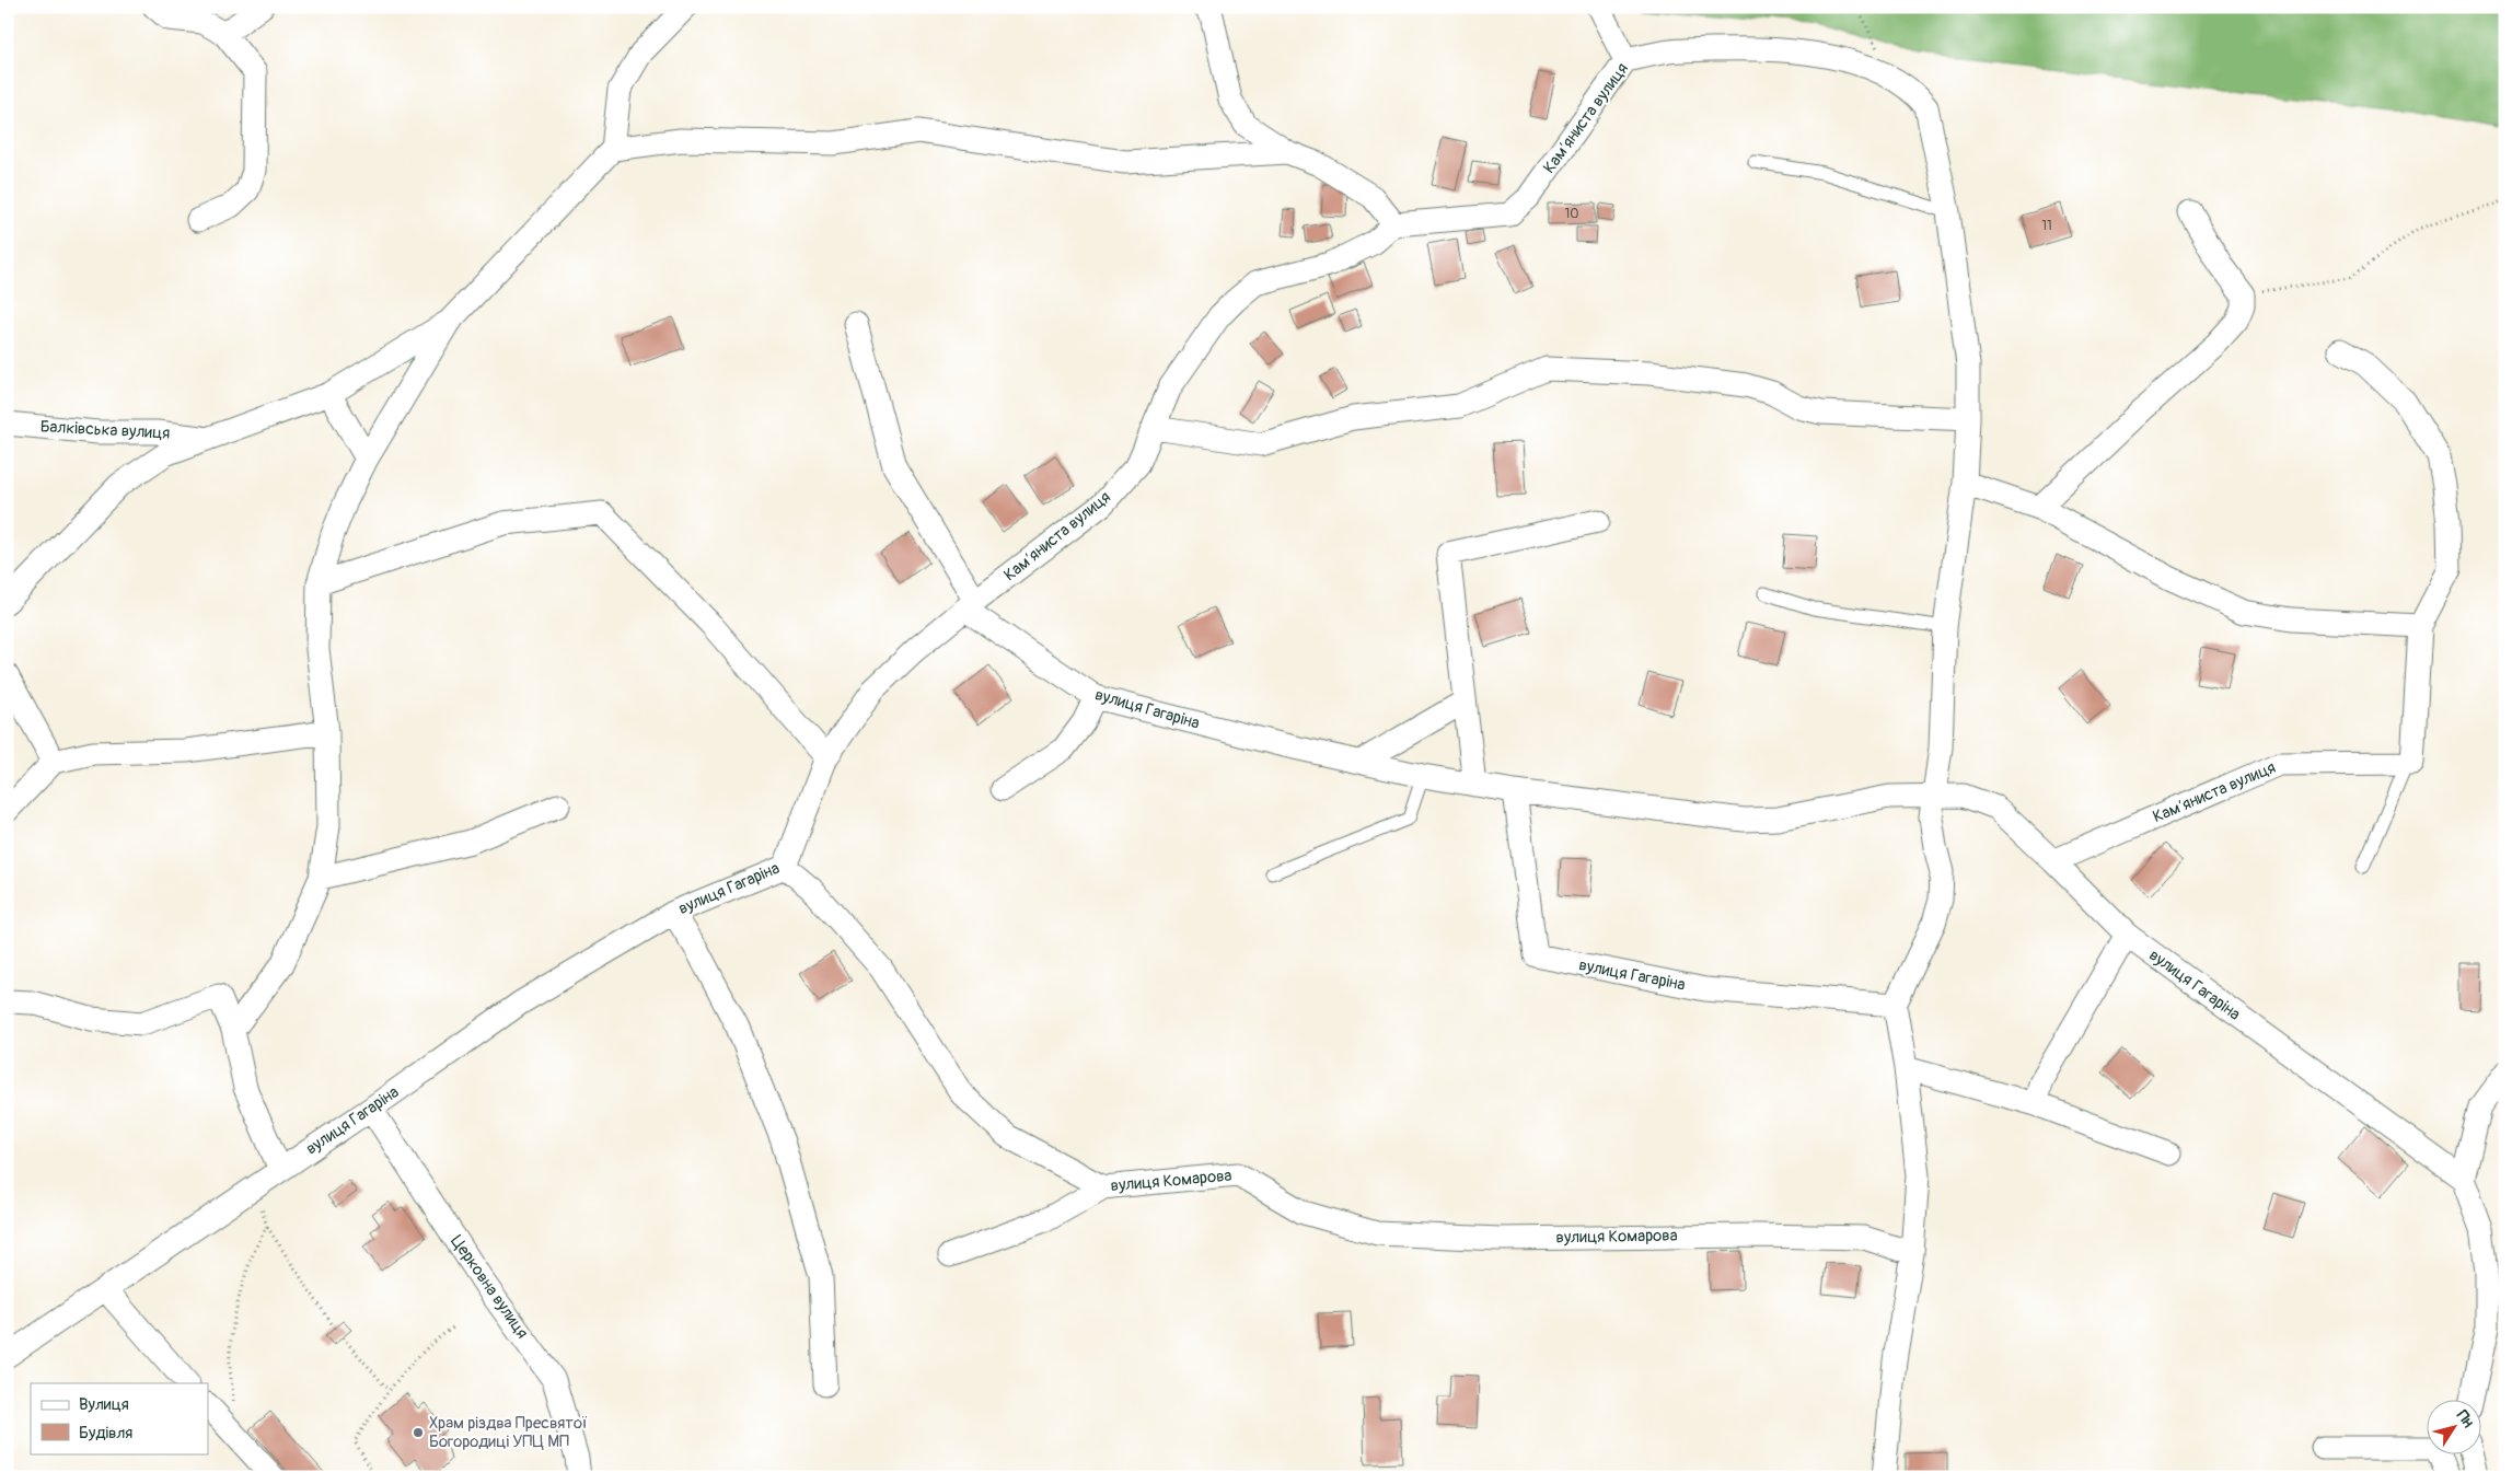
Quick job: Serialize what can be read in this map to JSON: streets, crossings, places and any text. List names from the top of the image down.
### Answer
{
  "streets": {
    "street": [
      "Камʼяниста вулиця",
      "Балківська вулиця",
      "вулиця Гагаріна",
      "вулиця Комарова",
      "Церковна вулиця"
    ]
  },
  "crossings": [
    ["Камʼяниста вулиця", "вулиця Гагаріна"],
    ["вулиця Гагаріна", "вулиця Комарова"],
    ["вулиця Гагаріна", "Церковна вулиця"]
  ],
  "places": ["Храм різдва Пресвятої Богородиці УПЦ МП"],
  "house_numbers": ["10", "11"],
  "legend": ["Вулиця", "Будівля"],
  "north": "top right"
}
